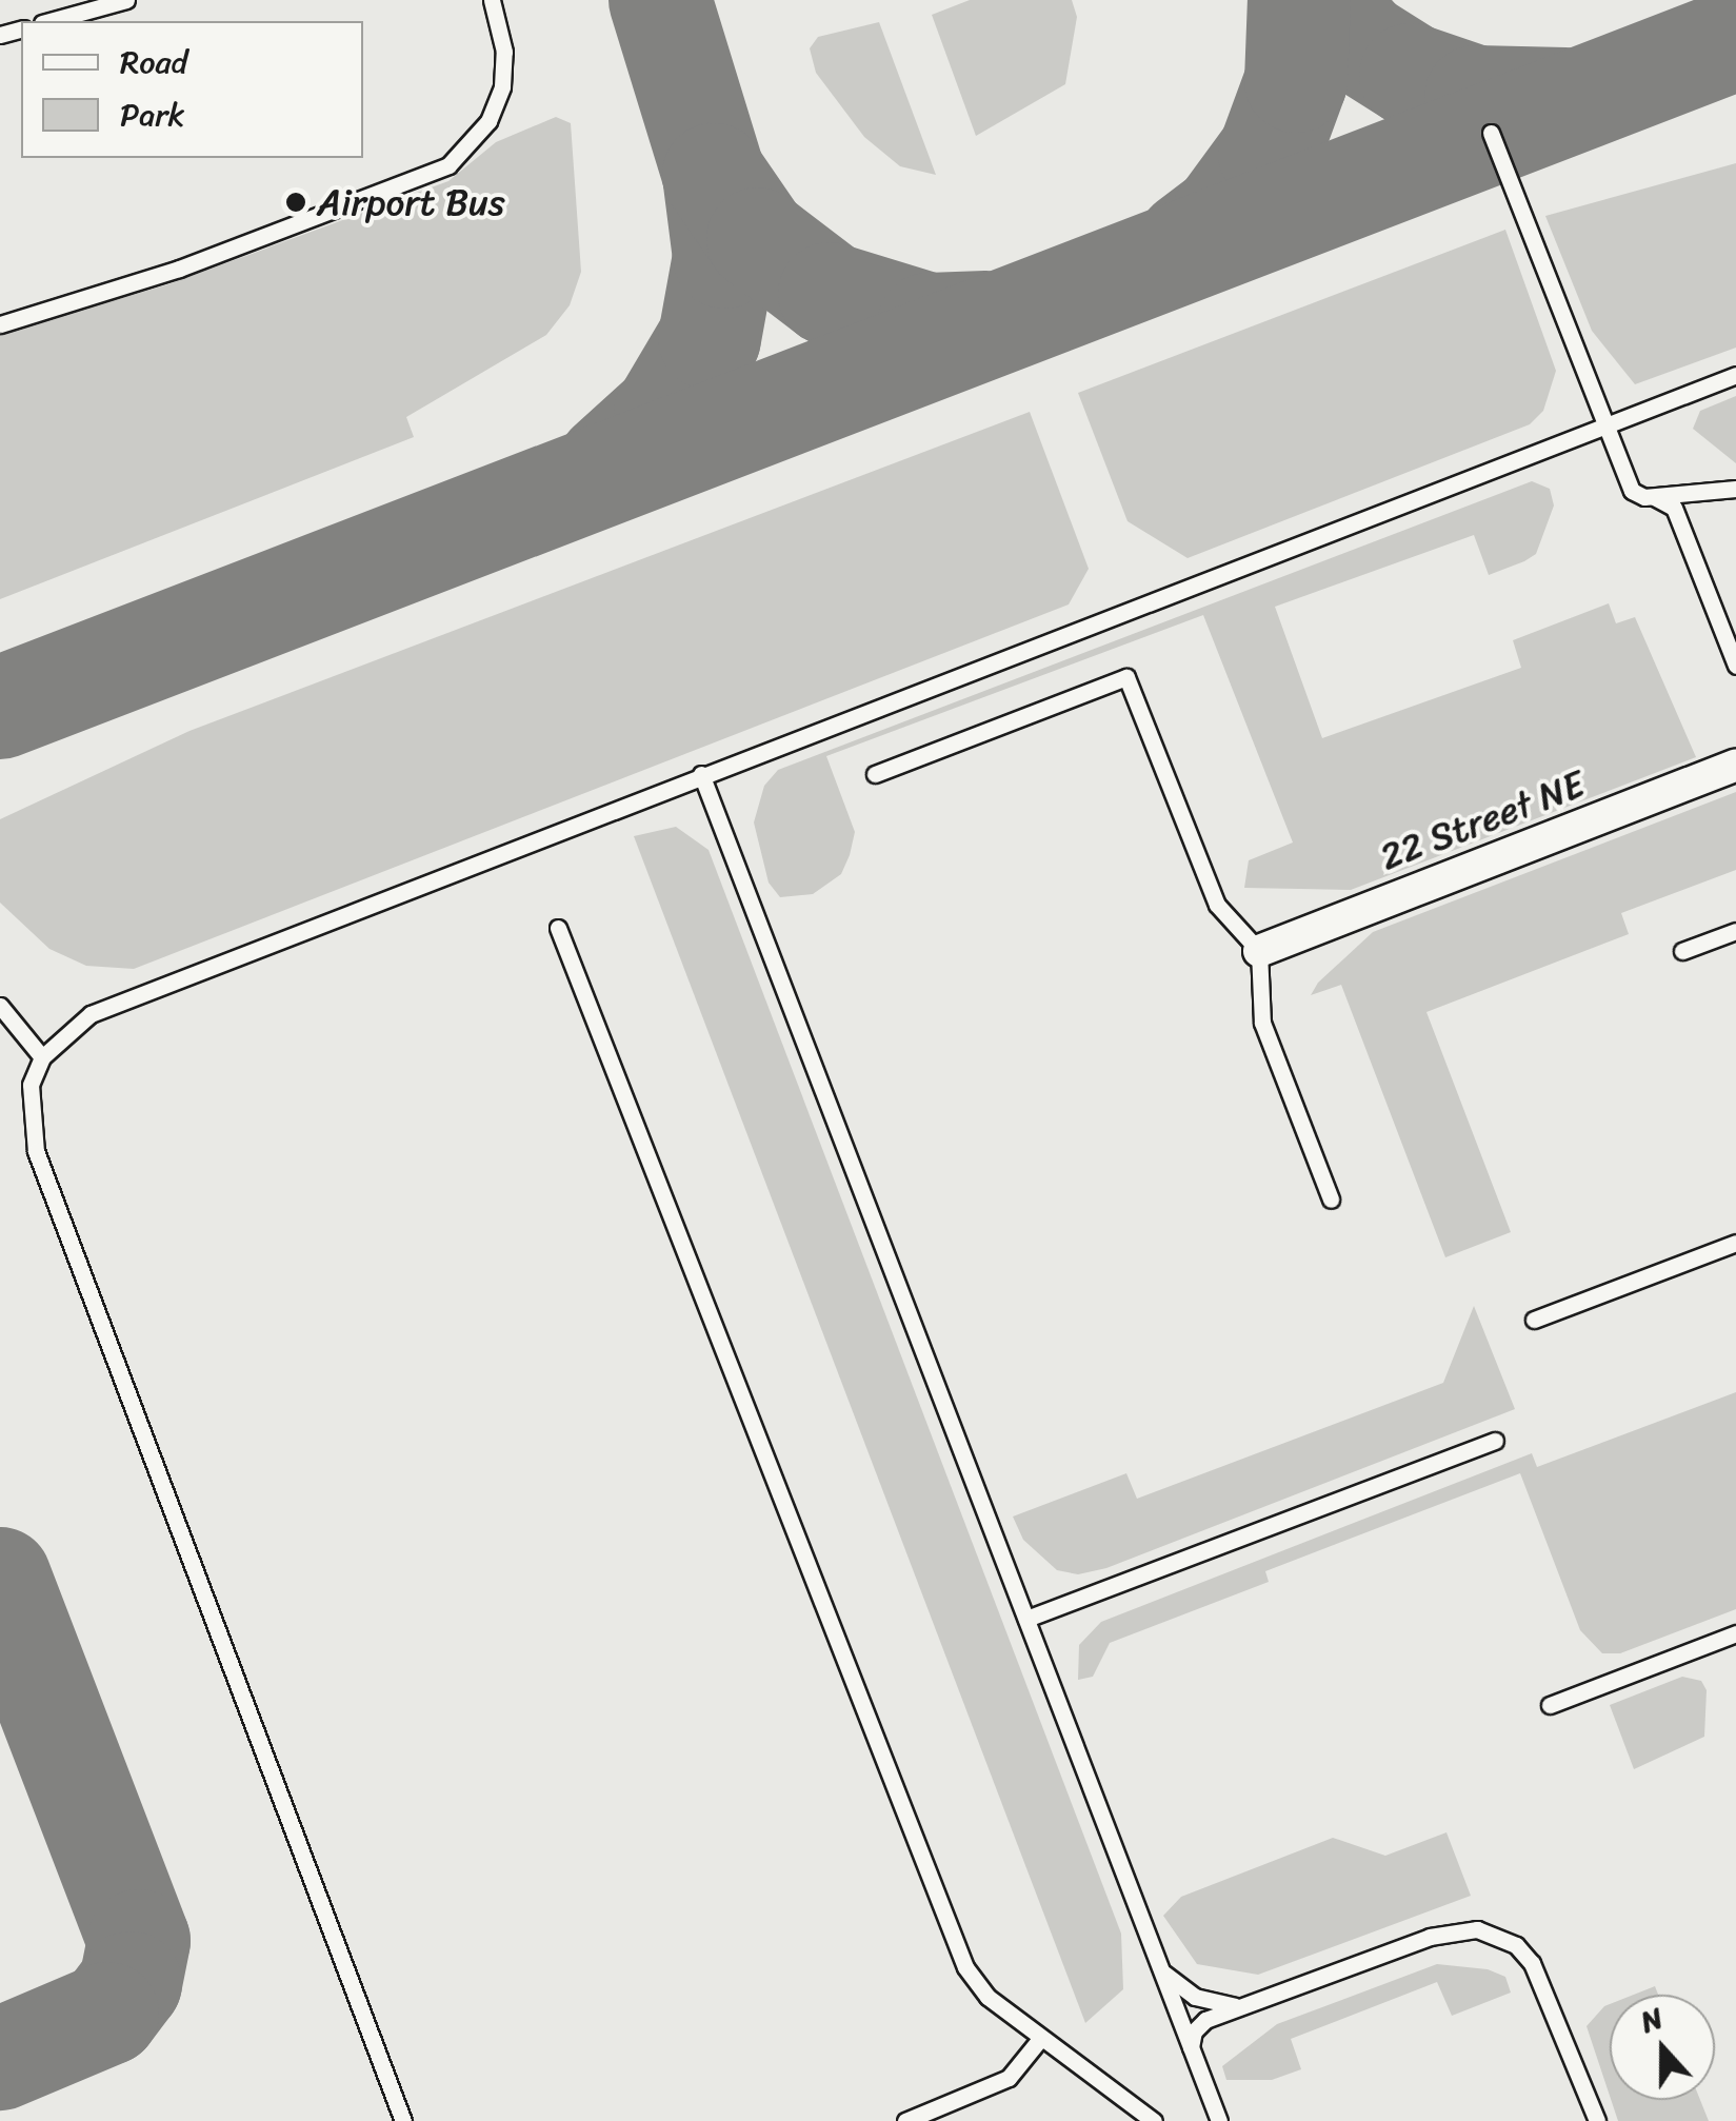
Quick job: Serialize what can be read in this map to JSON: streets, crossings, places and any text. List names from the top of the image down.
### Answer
{
  "streets": {
    "street": ["22 Street NE"]
  },
  "places": ["Airport Bus"],
  "legend": ["Road", "Park"],
  "north": "top"
}
